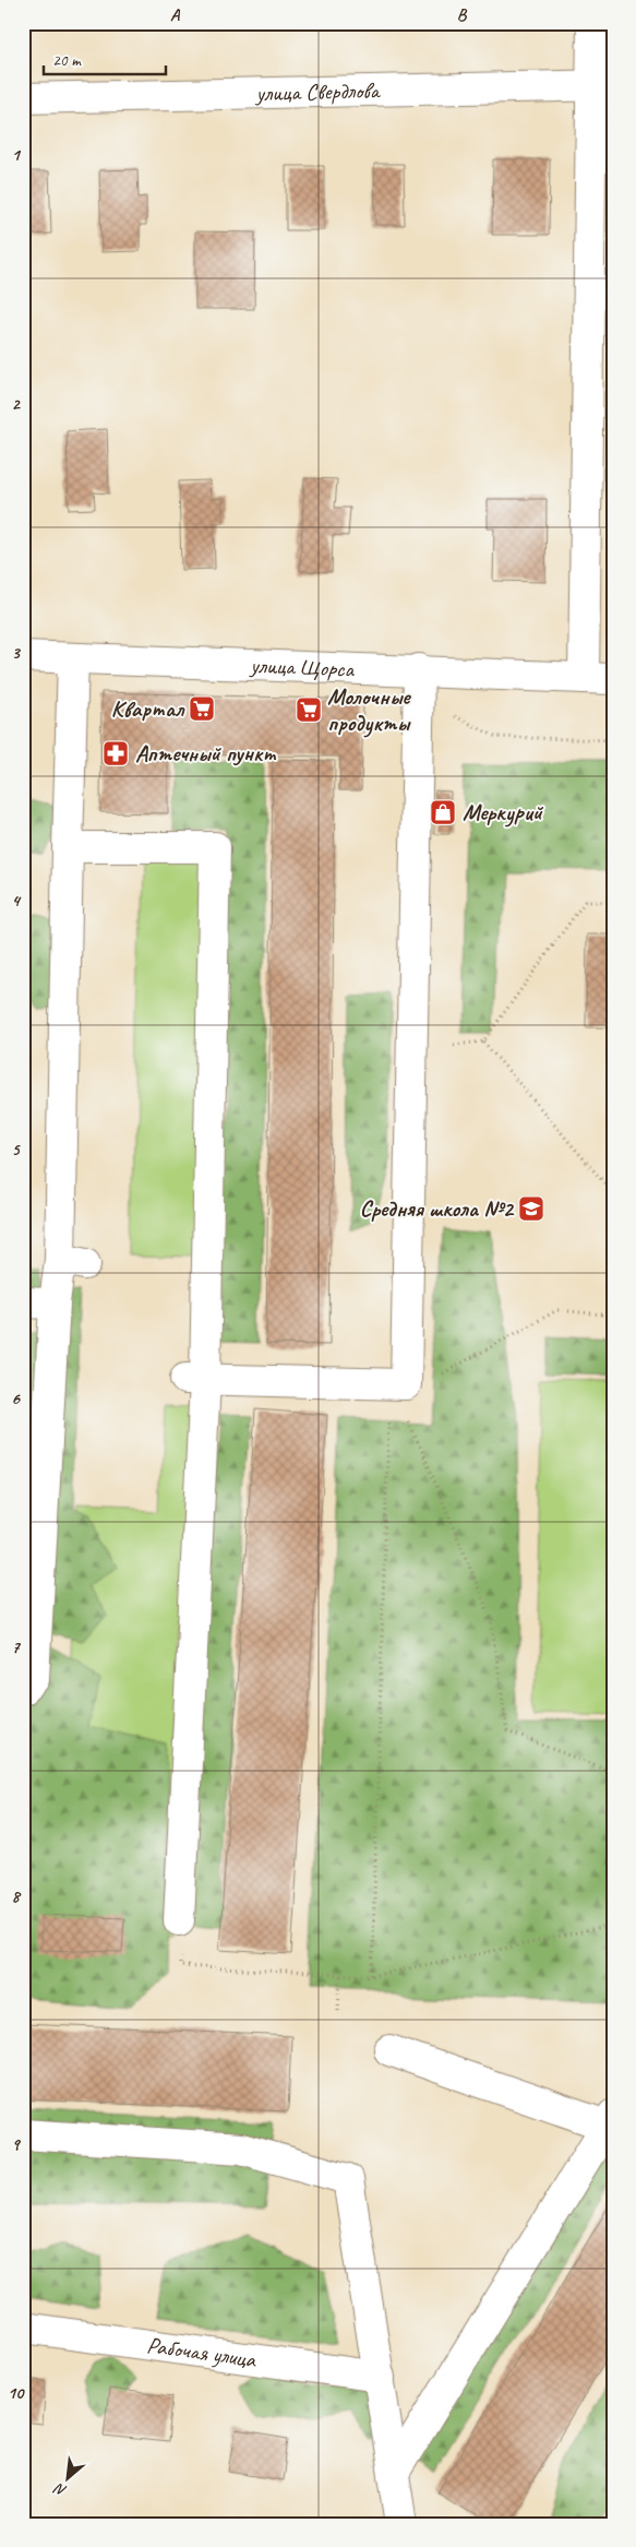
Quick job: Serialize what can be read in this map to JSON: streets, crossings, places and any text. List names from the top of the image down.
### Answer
{
  "streets": {
    "street": ["улица Свердлова", "улица Щорса", "Рабочая улица"]
  },
  "places": {
    "supermarket": ["Квартал", "Молочные продукты"],
    "pharmacy": ["Аптечный пункт"],
    "shop": ["Меркурий"],
    "school or university": ["Средняя школа №2"]
  },
  "scale_bar": "20 m",
  "north": "bottom left",
  "grid": {
    "columns": ["A", "B"],
    "rows": [
      "1",
      "2",
      "3",
      "4",
      "5",
      "6",
      "7",
      "8",
      "9",
      "10"
    ]
  }
}
